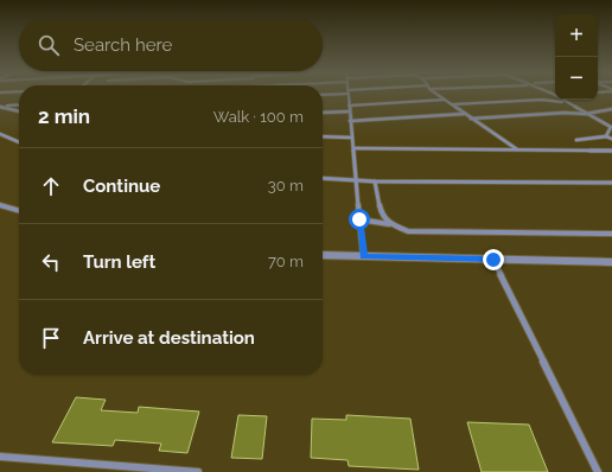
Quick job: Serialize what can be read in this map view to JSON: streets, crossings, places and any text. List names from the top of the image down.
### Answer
{
  "page": {
    "map_buttons": ["+", "−"],
    "search": "Search here",
    "heading": ["2 min", "Walk · 100 m"],
    "list": [
      ["Continue", "30 m"],
      ["Turn left", "70 m"],
      "Arrive at destination"
    ]
  }
}
